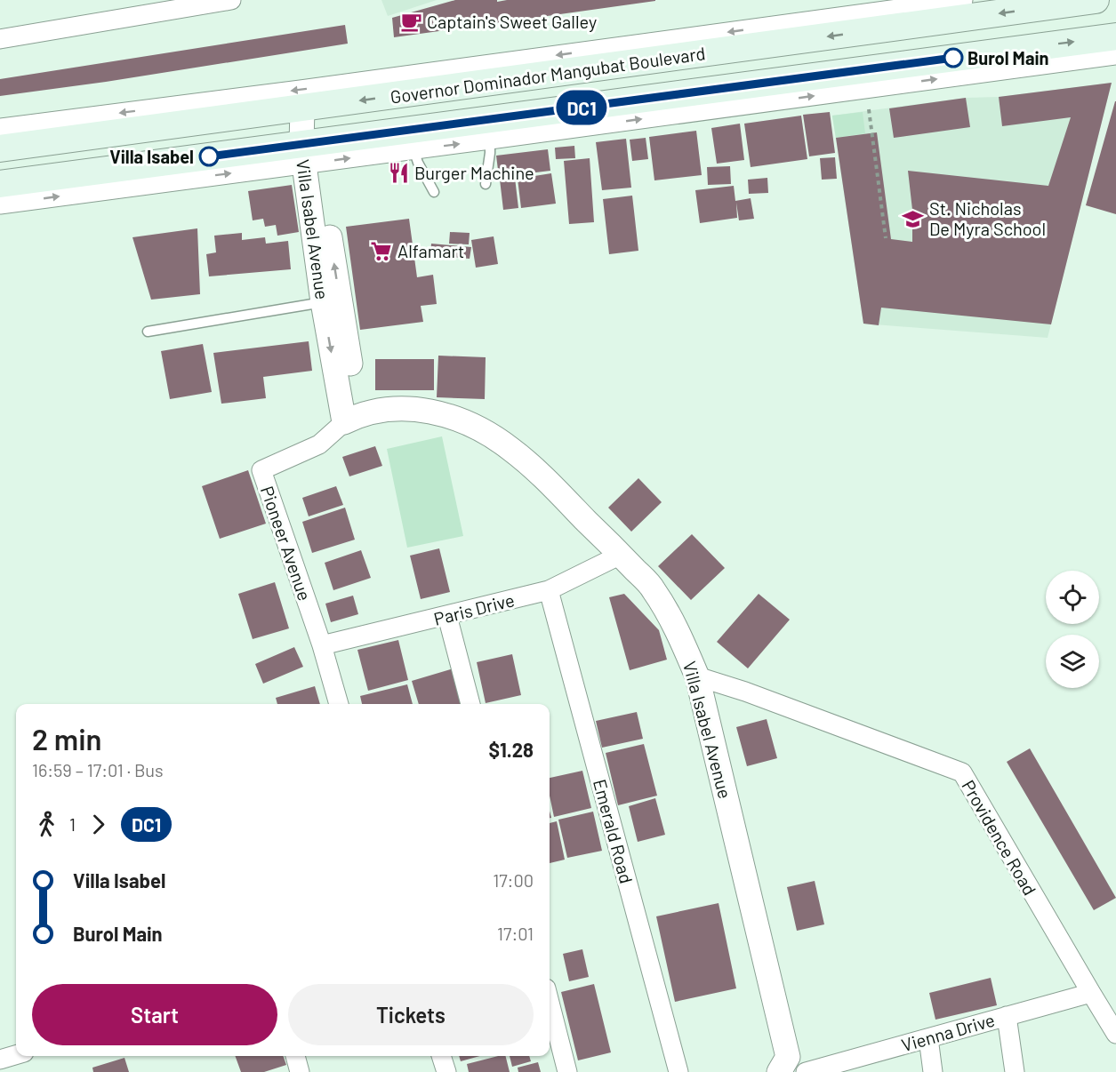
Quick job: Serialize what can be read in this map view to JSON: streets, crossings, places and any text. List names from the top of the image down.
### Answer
{
  "streets": {
    "main road": ["Governor Dominador Mangubat Boulevard"],
    "street": [
      "Villa Isabel Avenue",
      "Pioneer Avenue",
      "Paris Drive",
      "Emerald Road",
      "Providence Road",
      "Vienna Drive"
    ]
  },
  "crossings": [
    ["Governor Dominador Mangubat Boulevard", "Villa Isabel Avenue"],
    ["Villa Isabel Avenue", "Pioneer Avenue"],
    ["Villa Isabel Avenue", "Paris Drive"],
    ["Villa Isabel Avenue", "Providence Road"],
    ["Pioneer Avenue", "Paris Drive"],
    ["Paris Drive", "Emerald Road"],
    ["Providence Road", "Vienna Drive"]
  ],
  "places": {
    "cafe": ["Captain's Sweet Galley"],
    "other": ["Burol Main", "Villa Isabel"],
    "restaurant": ["Burger Machine"],
    "school or university": ["St. Nicholas De Myra School"],
    "supermarket": ["Alfamart"]
  },
  "lines": ["bus line DC1"],
  "page": {
    "on_map": "DC1",
    "heading": ["2 min", "16:59 – 17:01 · Bus", "$1.28"],
    "legs": ["1", "DC1"],
    "list": [
      {
        "name": "Villa Isabel",
        "value": "17:00"
      },
      {
        "name": "Burol Main",
        "value": "17:01"
      }
    ],
    "buttons": ["Start", "Tickets"]
  }
}
